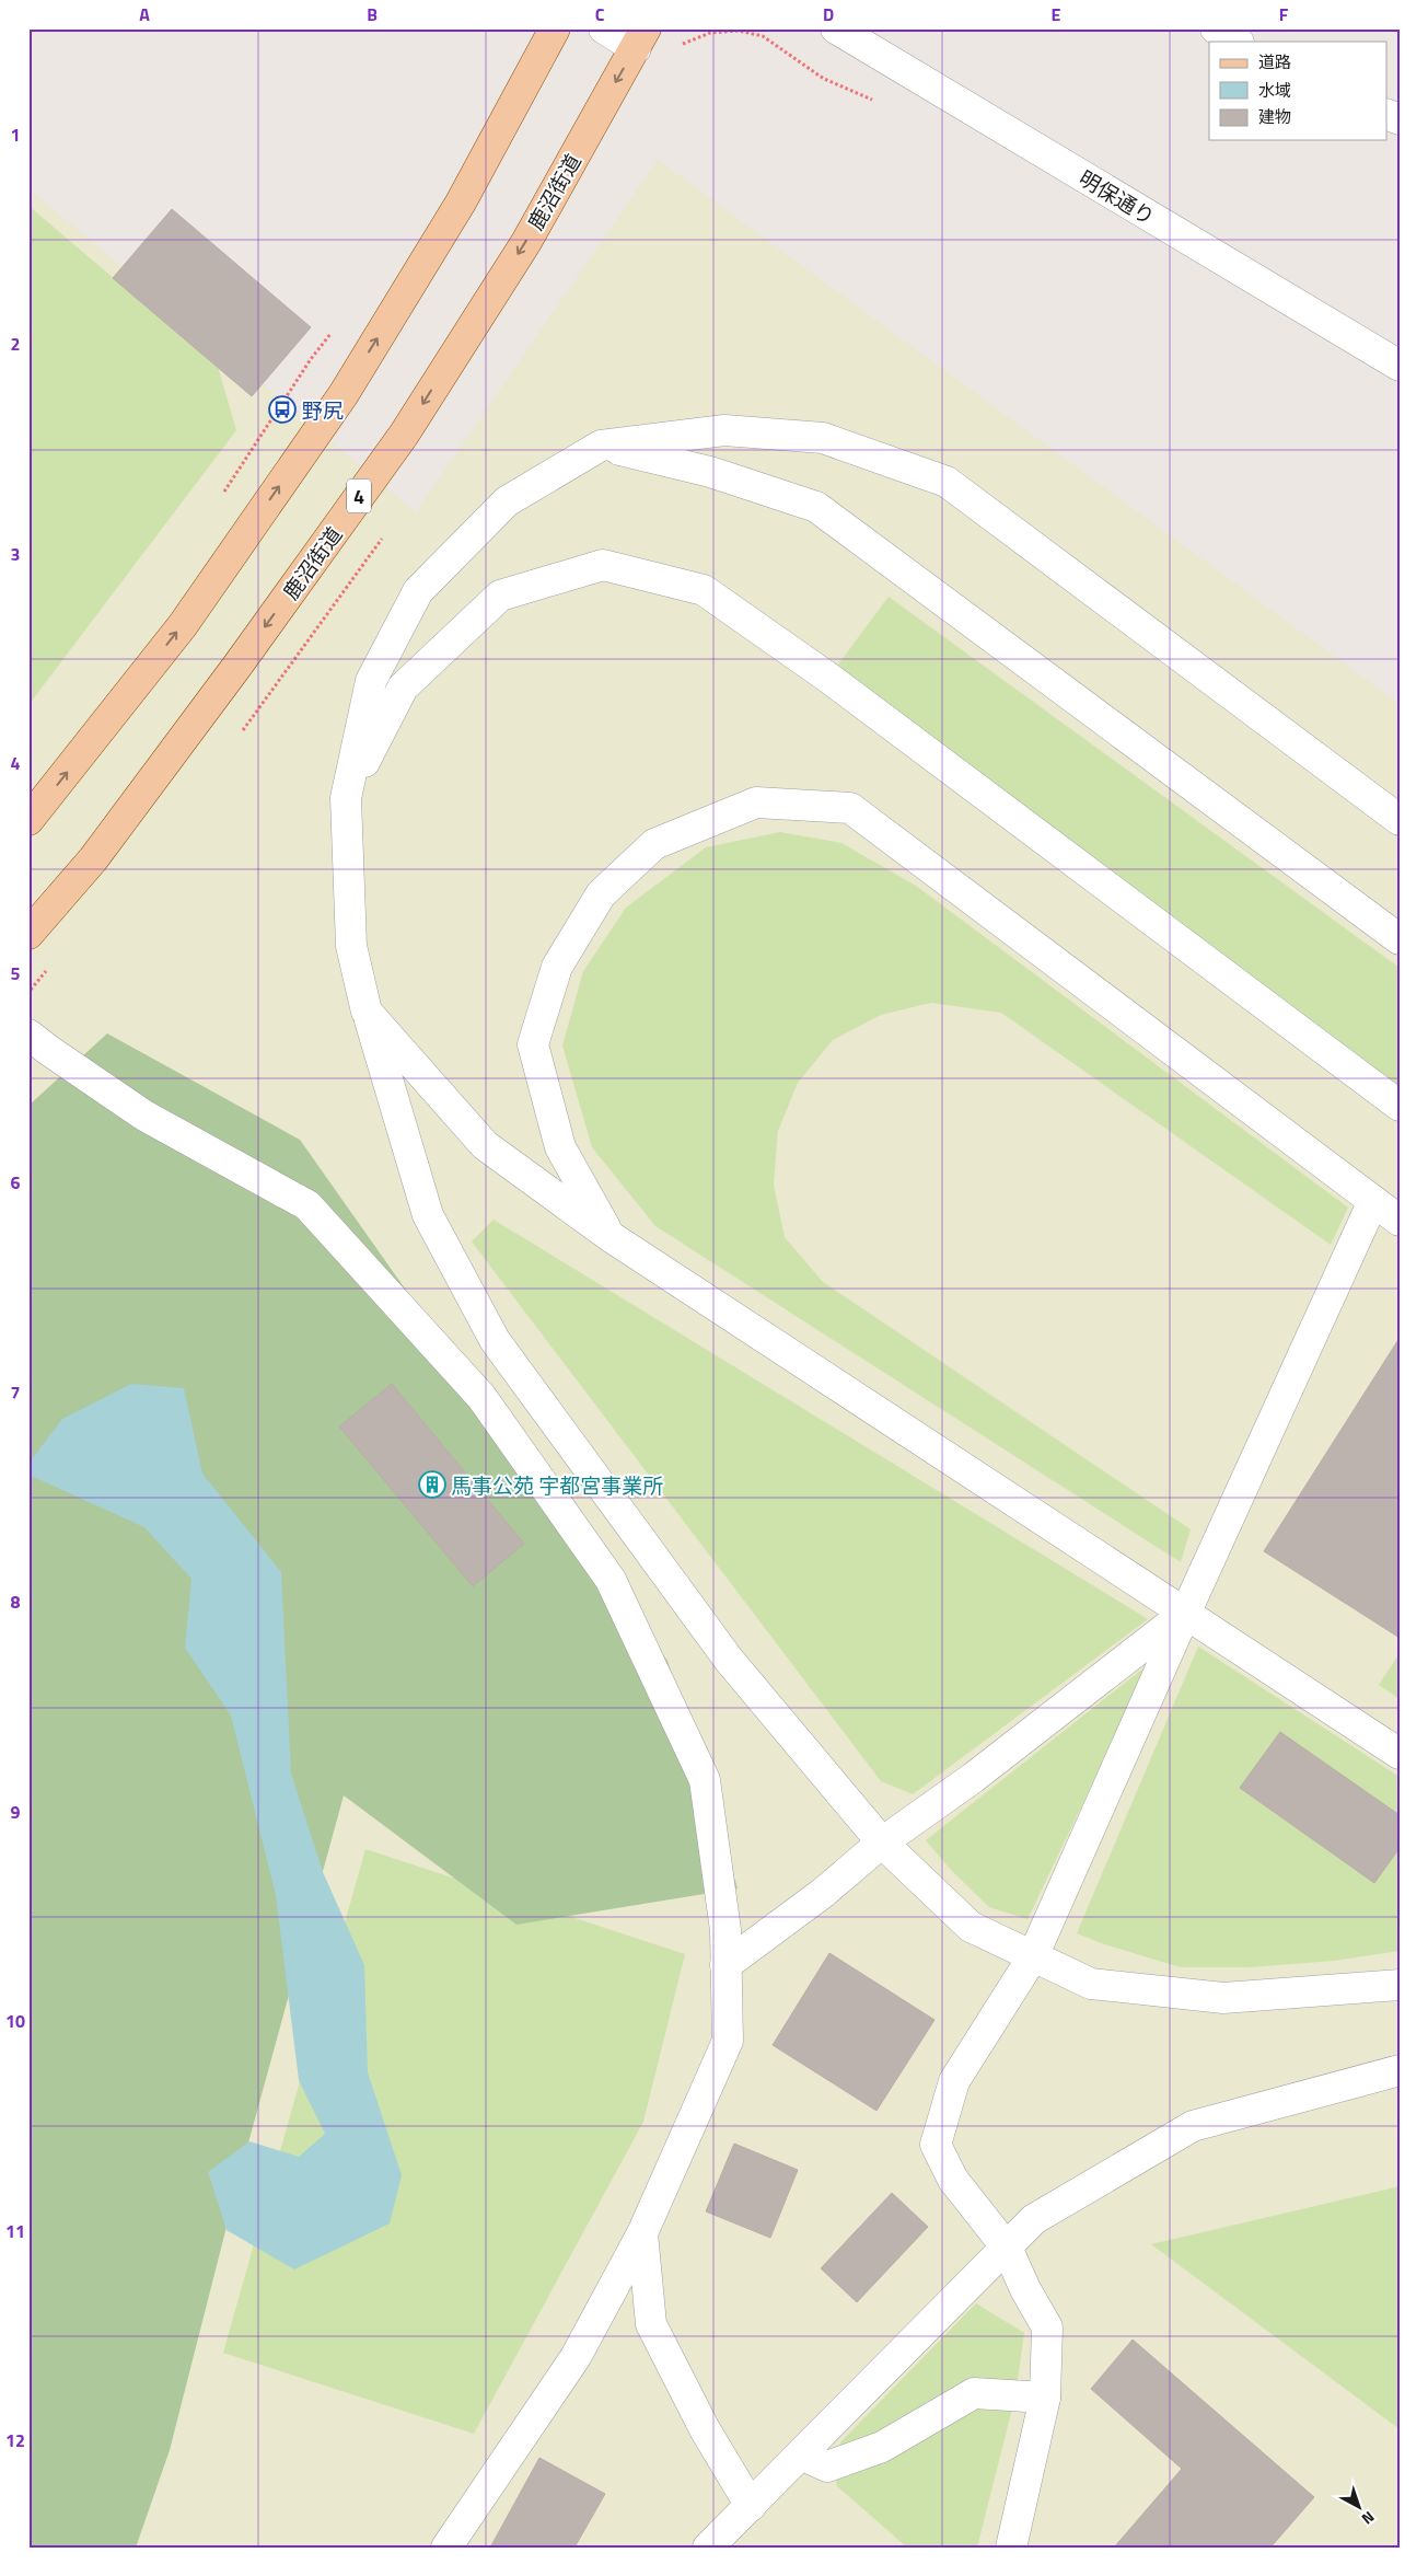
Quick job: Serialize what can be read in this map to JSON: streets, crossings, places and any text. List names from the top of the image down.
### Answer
{
  "streets": {
    "main road": ["鹿沼街道", "4"],
    "street": ["明保通り"]
  },
  "places": {
    "bus stop": ["野尻"],
    "building": ["馬事公苑 宇都宮事業所"]
  },
  "legend": ["道路", "水域", "建物"],
  "north": "bottom right",
  "grid": {
    "columns": [
      "A",
      "B",
      "C",
      "D",
      "E",
      "F"
    ],
    "rows": [
      "1",
      "2",
      "3",
      "4",
      "5",
      "6",
      "7",
      "8",
      "9",
      "10",
      "11",
      "12"
    ]
  }
}
